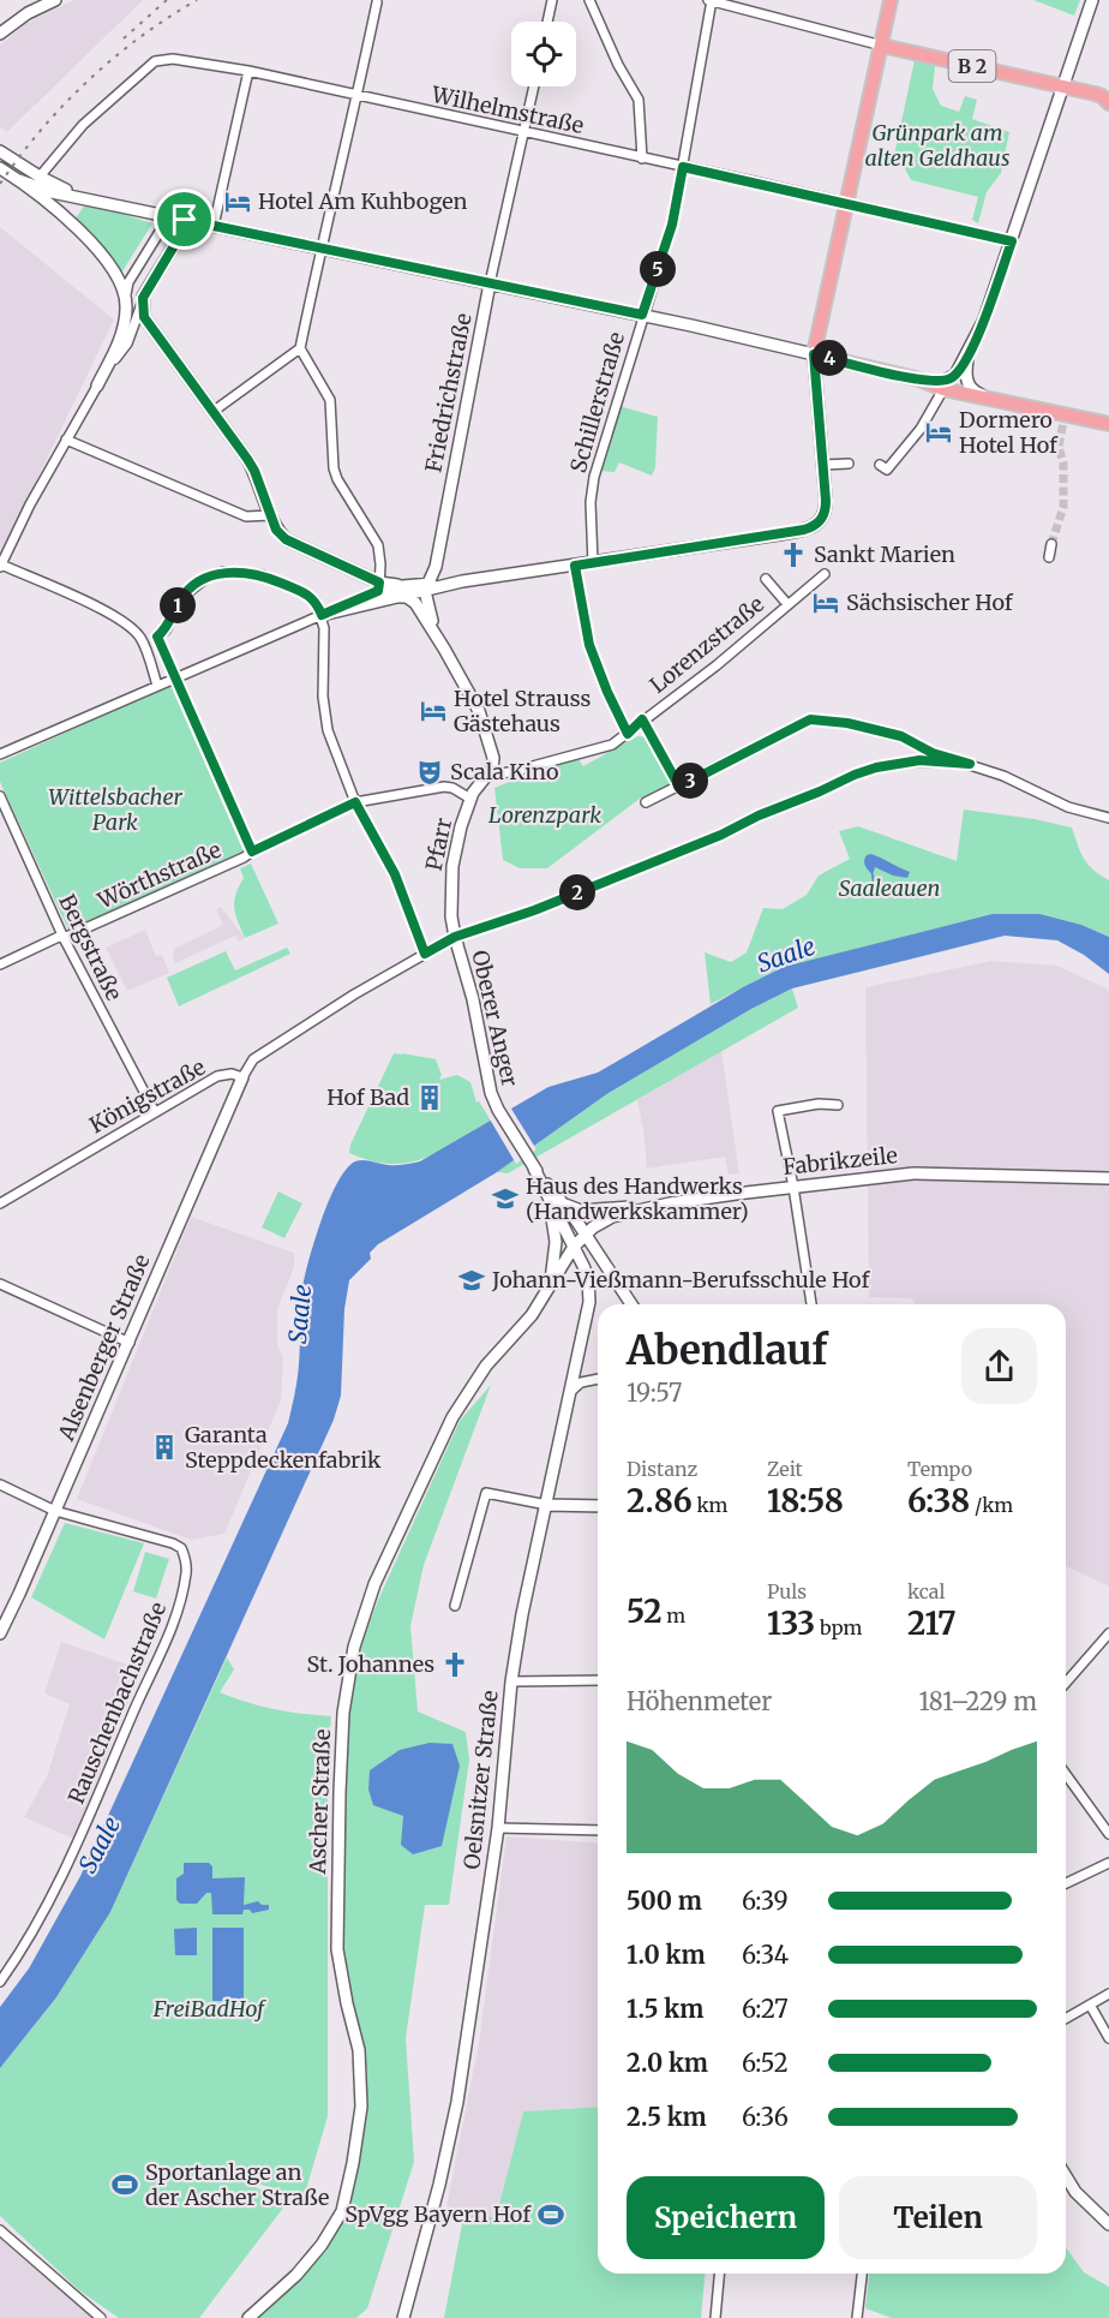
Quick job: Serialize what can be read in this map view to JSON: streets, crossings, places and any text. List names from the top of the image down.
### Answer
{
  "streets": {
    "main road": ["B 2"],
    "street": [
      "Wilhelmstraße",
      "Friedrichstraße",
      "Schillerstraße",
      "Lorenzstraße",
      "Pfarr",
      "Wörthstraße",
      "Bergstraße",
      "Oberer Anger",
      "Königstraße",
      "Fabrikzeile",
      "Alsenberger Straße",
      "Rauschenbachstraße",
      "Oelsnitzer Straße",
      "Ascher Straße"
    ]
  },
  "crossings": [
    ["Wilhelmstraße", "Friedrichstraße"],
    ["Wilhelmstraße", "Schillerstraße"],
    ["Lorenzstraße", "Pfarr"],
    ["Pfarr", "Wörthstraße"],
    ["Pfarr", "Oberer Anger"],
    ["Pfarr", "Königstraße"],
    ["Wörthstraße", "Bergstraße"],
    ["Bergstraße", "Königstraße"],
    ["Oberer Anger", "Königstraße"],
    ["Königstraße", "Alsenberger Straße"],
    ["Fabrikzeile", "Oelsnitzer Straße"],
    ["Fabrikzeile", "Ascher Straße"],
    ["Alsenberger Straße", "Rauschenbachstraße"],
    ["Oelsnitzer Straße", "Ascher Straße"]
  ],
  "water": ["Saale"],
  "parks": [
    "Grünpark am alten Geldhaus",
    "Wittelsbacher Park",
    "Lorenzpark",
    "Saaleauen",
    "FreiBadHof"
  ],
  "places": {
    "hotel": [
      "Hotel Am Kuhbogen",
      "Dormero Hotel Hof",
      "Sächsischer Hof",
      "Hotel Strauss Gästehaus"
    ],
    "church": ["Sankt Marien", "St. Johannes"],
    "theatre": ["Scala Kino"],
    "building": ["Hof Bad", "Garanta Steppdeckenfabrik"],
    "school or university": ["Haus des Handwerks (Handwerkskammer)", "Johann-Vießmann-Berufsschule Hof"],
    "sports": ["Sportanlage an der Ascher Straße", "SpVgg Bayern Hof"]
  },
  "page": {
    "pins": [
      "5",
      "4",
      "1",
      "3",
      "2"
    ],
    "heading": ["Abendlauf", "19:57"],
    "stats": [
      ["Distanz", "2.86 km"],
      ["Zeit", "18:58"],
      ["Tempo", "6:38 /km"],
      ["52 m"],
      ["Puls", "133 bpm"],
      ["kcal", "217"]
    ],
    "chart": ["Höhenmeter", "181–229 m"],
    "list": [
      {
        "name": "500 m",
        "note": "6:39"
      },
      {
        "name": "1.0 km",
        "note": "6:34"
      },
      {
        "name": "1.5 km",
        "note": "6:27"
      },
      {
        "name": "2.0 km",
        "note": "6:52"
      },
      {
        "name": "2.5 km",
        "note": "6:36"
      }
    ],
    "buttons": ["Speichern", "Teilen"]
  }
}
